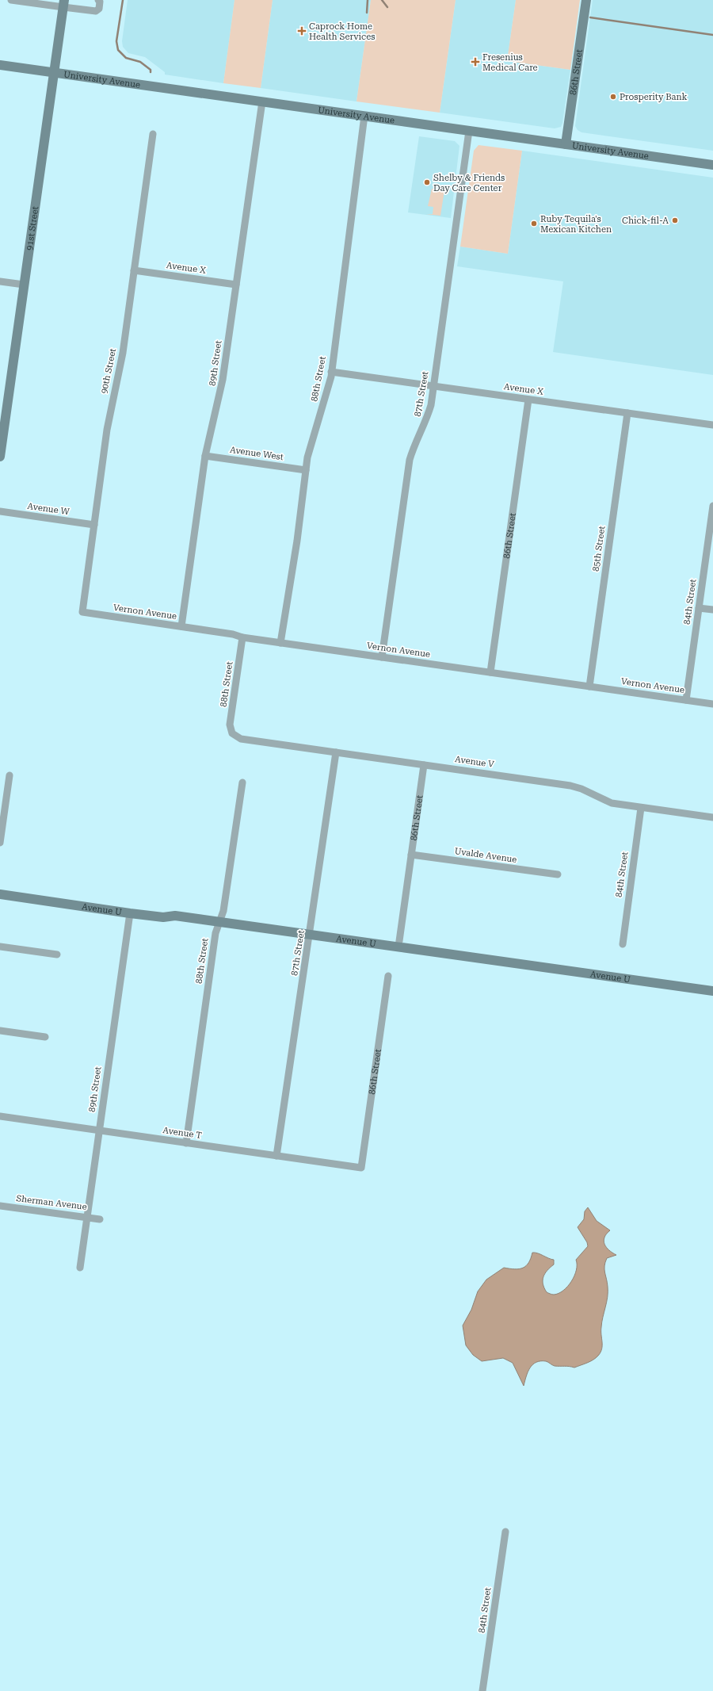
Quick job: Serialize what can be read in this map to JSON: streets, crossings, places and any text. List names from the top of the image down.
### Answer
{
  "streets": {
    "street": [
      "86th Street",
      "University Avenue",
      "91st Street",
      "Avenue X",
      "89th Street",
      "90th Street",
      "88th Street",
      "87th Street",
      "Avenue West",
      "Avenue W",
      "85th Street",
      "84th Street",
      "Vernon Avenue",
      "Avenue V",
      "Uvalde Avenue",
      "Avenue U",
      "Avenue T",
      "Sherman Avenue"
    ]
  },
  "crossings": [
    ["86th Street", "University Avenue"],
    ["86th Street", "Avenue X"],
    ["86th Street", "Vernon Avenue"],
    ["86th Street", "Avenue V"],
    ["86th Street", "Uvalde Avenue"],
    ["86th Street", "Avenue U"],
    ["86th Street", "Avenue T"],
    ["University Avenue", "91st Street"],
    ["University Avenue", "89th Street"],
    ["University Avenue", "88th Street"],
    ["University Avenue", "87th Street"],
    ["Avenue X", "89th Street"],
    ["Avenue X", "90th Street"],
    ["Avenue X", "88th Street"],
    ["Avenue X", "87th Street"],
    ["Avenue X", "85th Street"],
    ["89th Street", "Avenue West"],
    ["89th Street", "Vernon Avenue"],
    ["89th Street", "Avenue U"],
    ["89th Street", "Avenue T"],
    ["89th Street", "Sherman Avenue"],
    ["90th Street", "Avenue W"],
    ["90th Street", "Vernon Avenue"],
    ["88th Street", "Avenue West"],
    ["88th Street", "Vernon Avenue"],
    ["88th Street", "Avenue V"],
    ["88th Street", "Avenue U"],
    ["88th Street", "Avenue T"],
    ["87th Street", "Vernon Avenue"],
    ["87th Street", "Avenue V"],
    ["87th Street", "Avenue U"],
    ["87th Street", "Avenue T"],
    ["85th Street", "Vernon Avenue"],
    ["84th Street", "Vernon Avenue"],
    ["84th Street", "Avenue V"]
  ],
  "places": {
    "health": ["Caprock Home Health Services", "Fresenius Medical Care"],
    "other": [
      "Prosperity Bank",
      "Shelby & Friends Day Care Center",
      "Chick-fil-A",
      "Ruby Tequila's Mexican Kitchen"
    ]
  }
}
